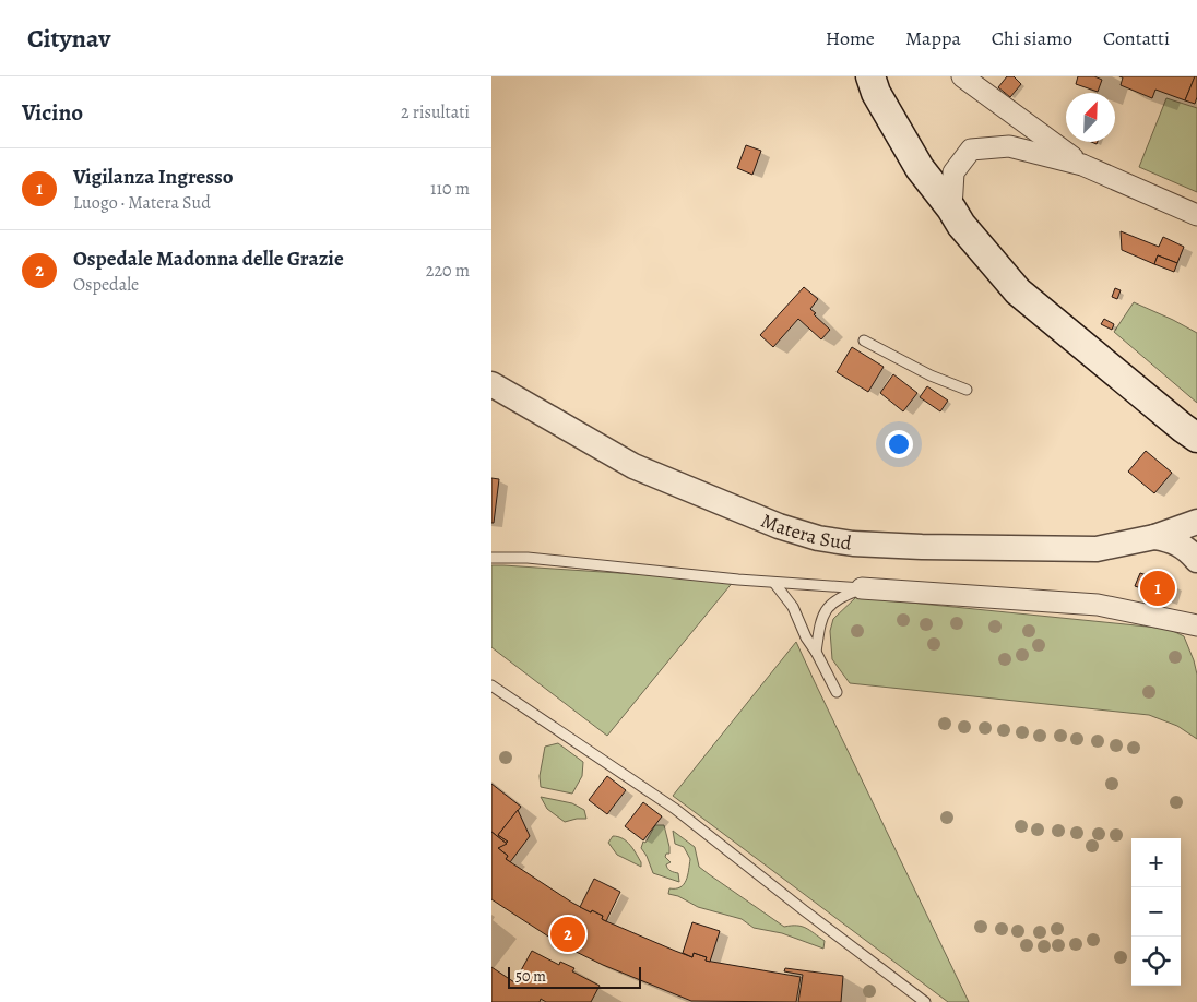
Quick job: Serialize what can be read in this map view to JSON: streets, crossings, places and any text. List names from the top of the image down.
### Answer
{
  "streets": {
    "street": ["Matera Sud"]
  },
  "scale_bar": "50 m",
  "north": "top right",
  "page": {
    "header": "Citynav",
    "nav": [
      "Home",
      "Mappa",
      "Chi siamo",
      "Contatti"
    ],
    "heading": ["Vicino", "2 risultati"],
    "list": [
      {
        "mark": "1",
        "name": "Vigilanza Ingresso",
        "note": "Luogo · Matera Sud",
        "value": "110 m"
      },
      {
        "mark": "2",
        "name": "Ospedale Madonna delle Grazie",
        "note": "Ospedale",
        "value": "220 m"
      }
    ],
    "pins": ["1", "2"],
    "map_buttons": ["+", "−"],
    "scale": "50 m"
  }
}
